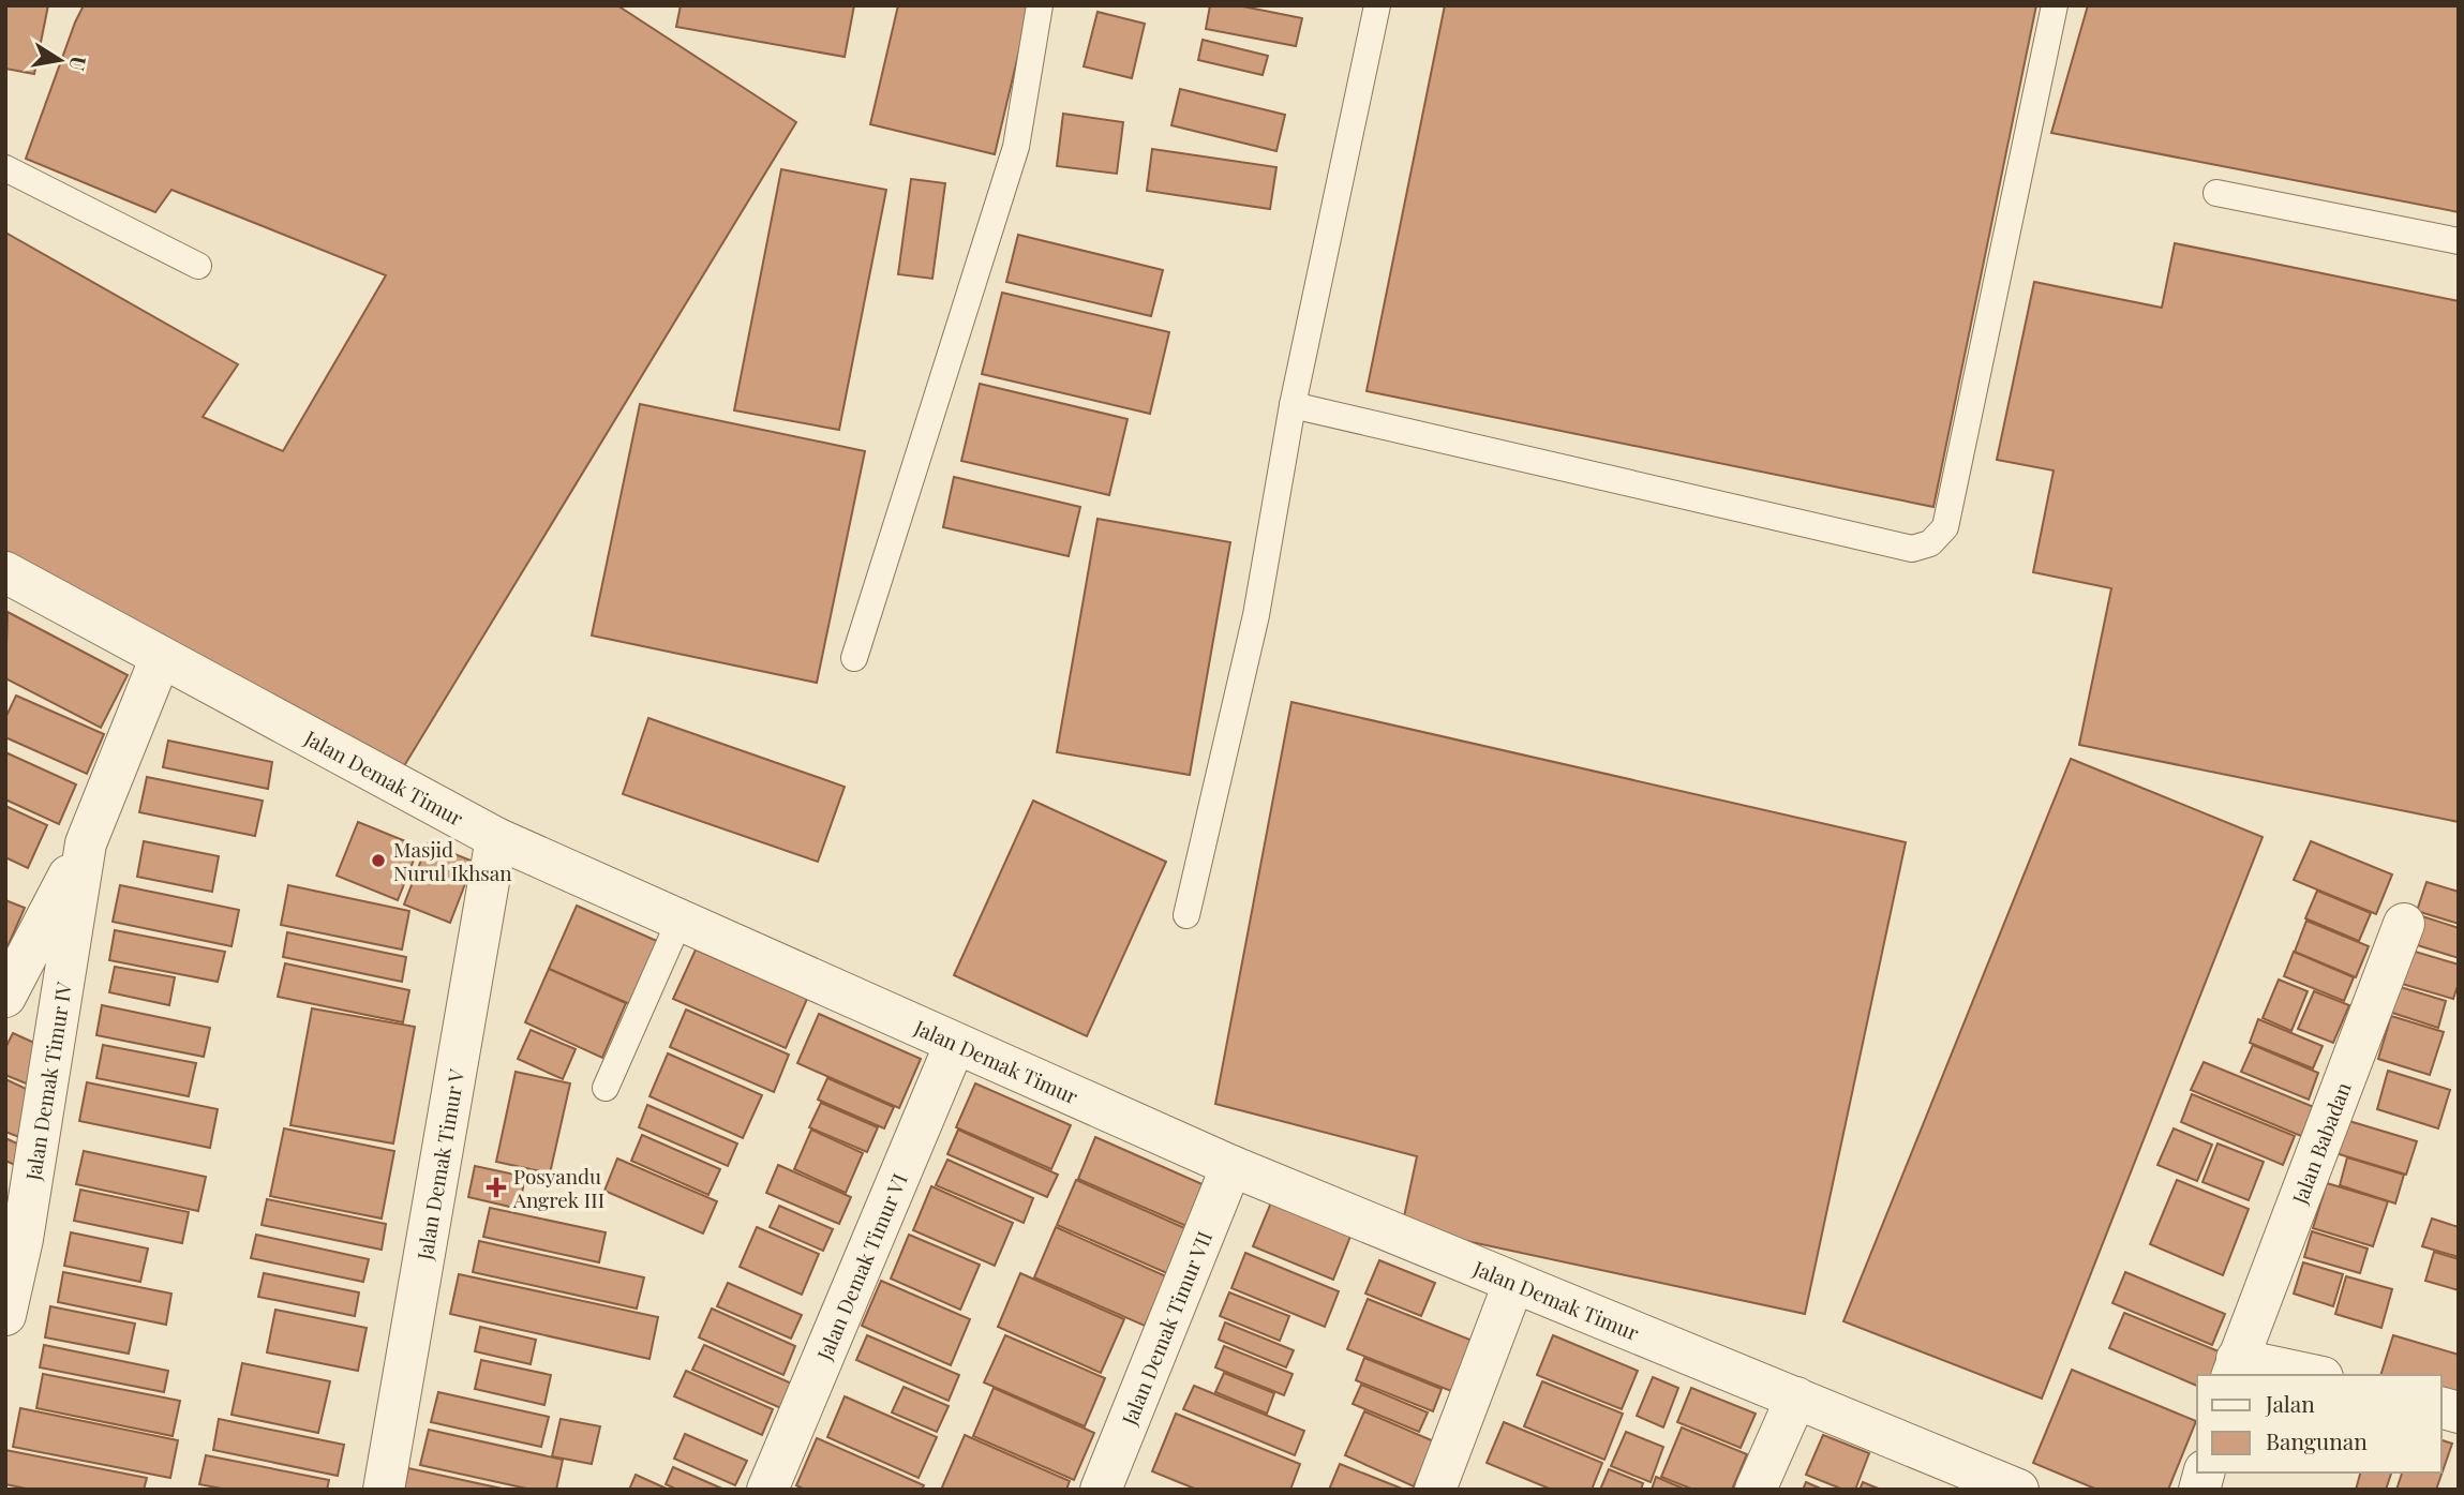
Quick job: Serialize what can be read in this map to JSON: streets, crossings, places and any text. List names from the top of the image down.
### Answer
{
  "streets": {
    "street": [
      "Jalan Demak Timur",
      "Jalan Demak Timur IV",
      "Jalan Babadan",
      "Jalan Demak Timur V",
      "Jalan Demak Timur VI",
      "Jalan Demak Timur VII"
    ]
  },
  "crossings": [
    ["Jalan Demak Timur", "Jalan Demak Timur IV"],
    ["Jalan Demak Timur", "Jalan Demak Timur V"],
    ["Jalan Demak Timur", "Jalan Demak Timur VI"],
    ["Jalan Demak Timur", "Jalan Demak Timur VII"]
  ],
  "places": {
    "other": ["Masjid Nurul Ikhsan"],
    "health": ["Posyandu Angrek III"]
  },
  "legend": ["Jalan", "Bangunan"],
  "north": "right"
}
